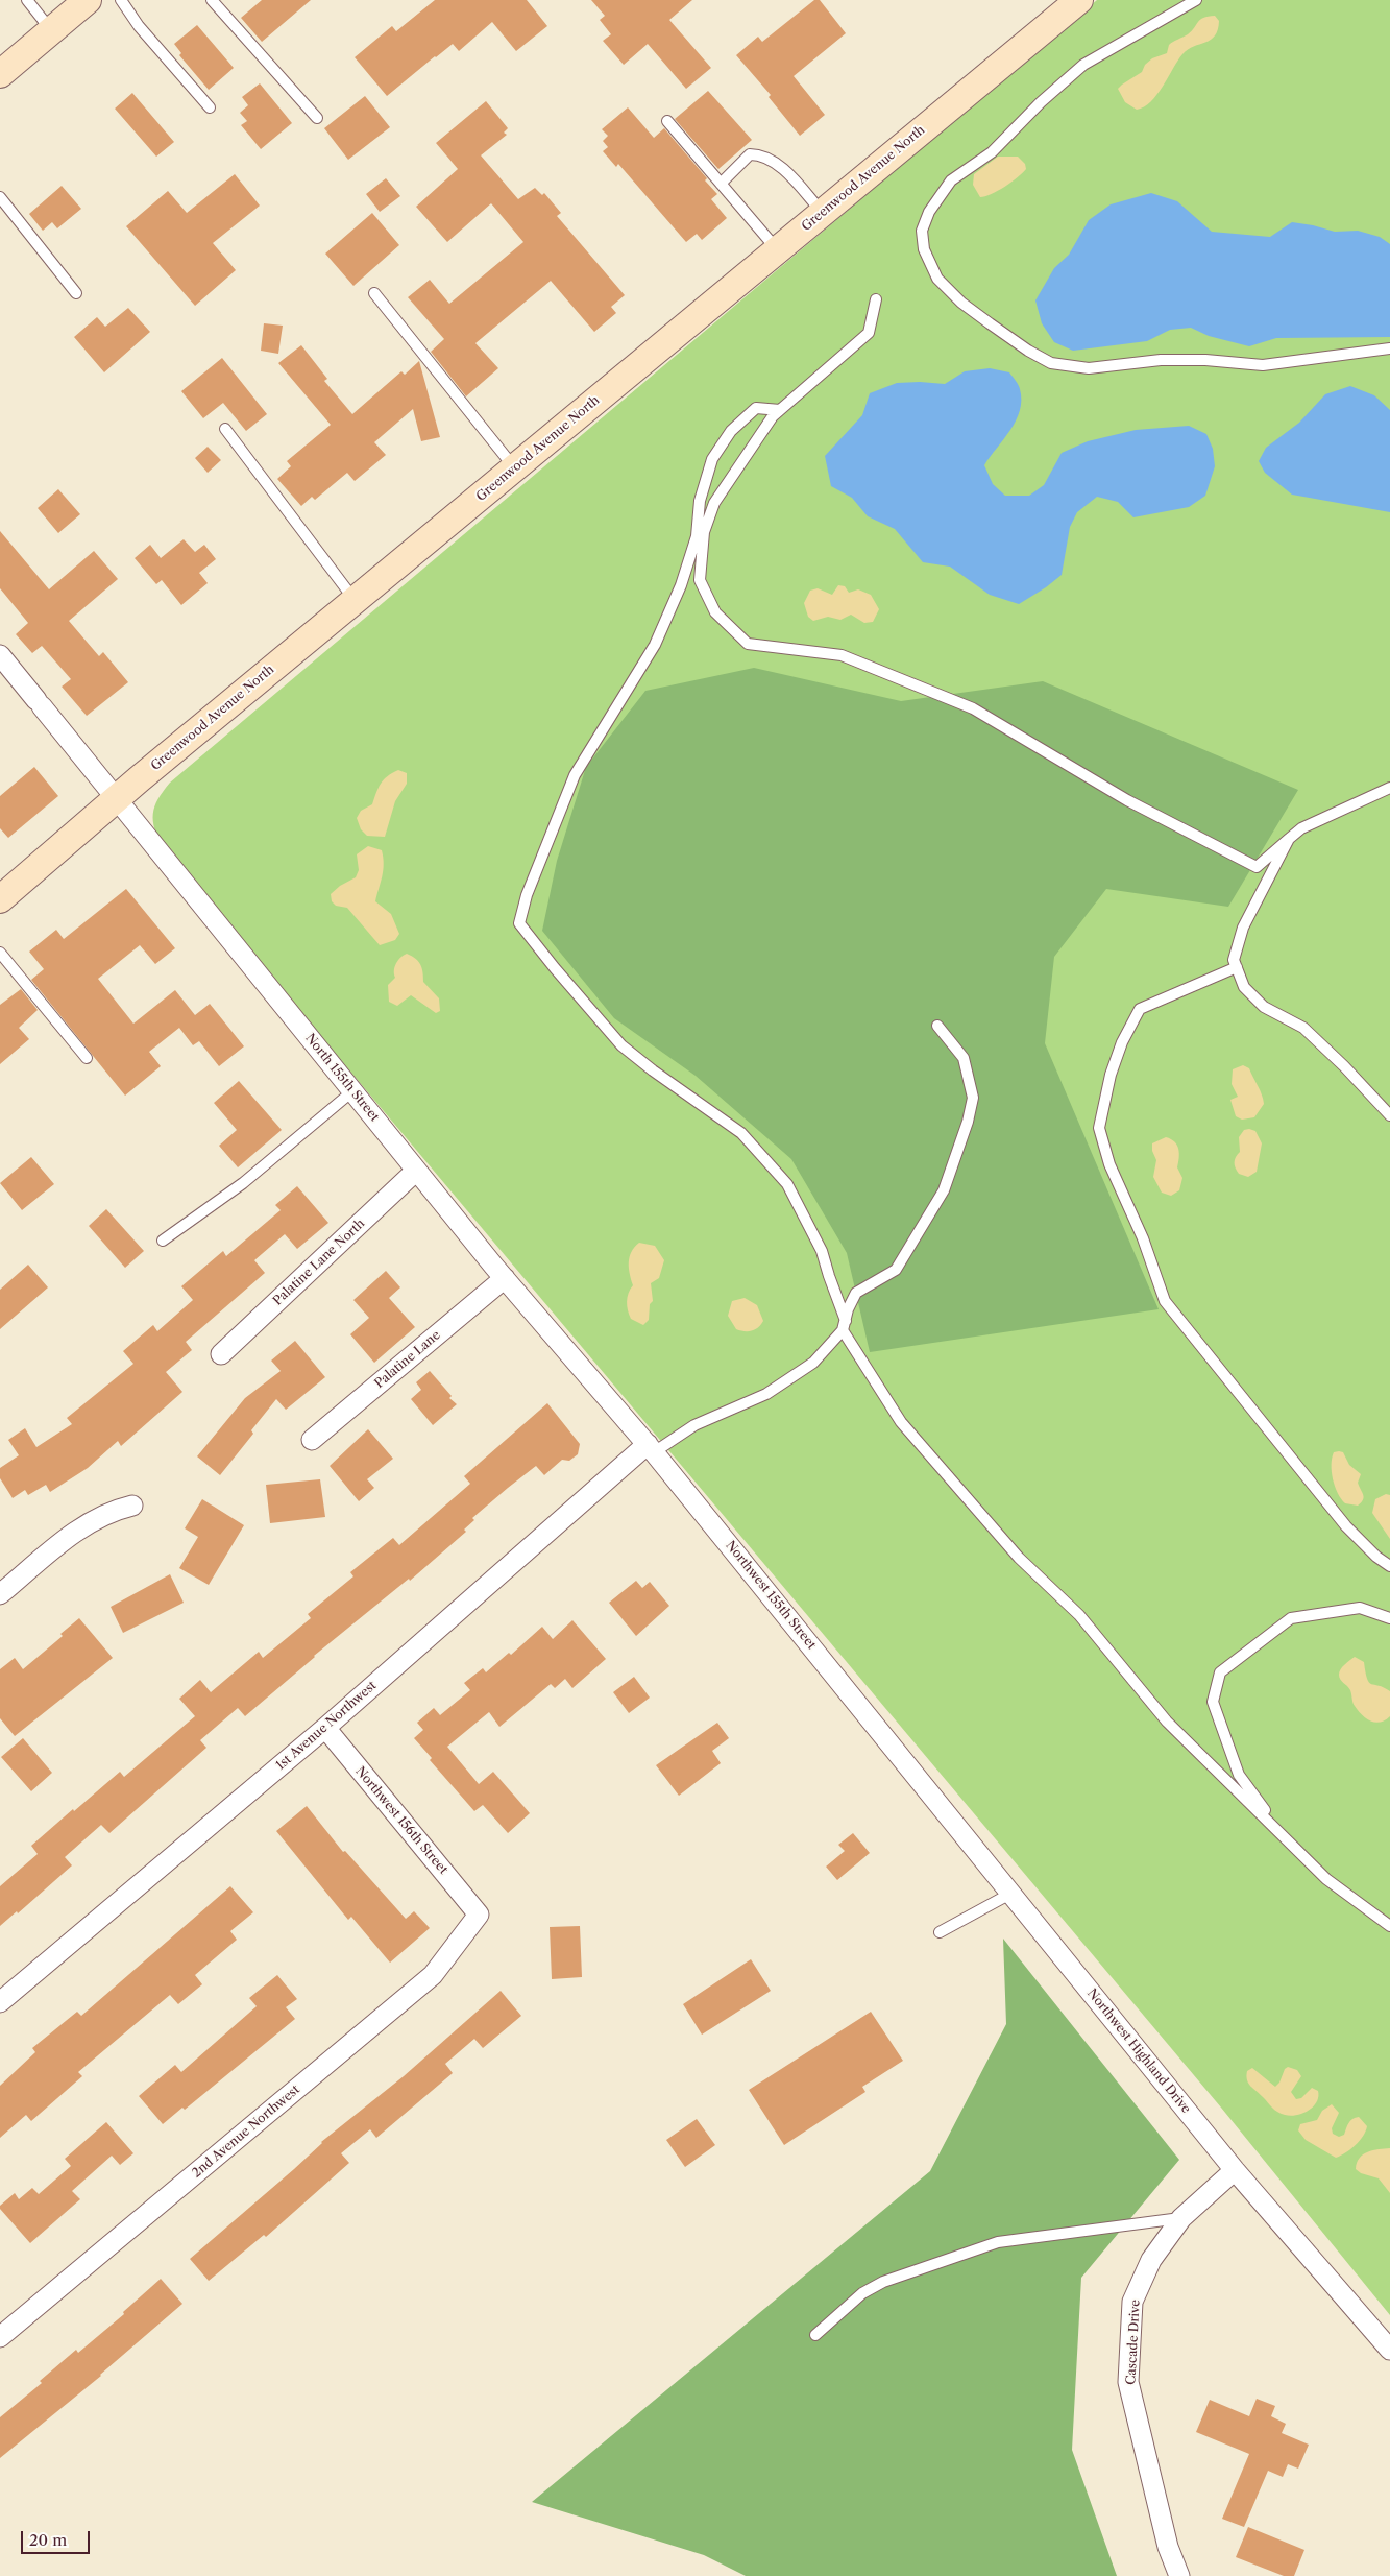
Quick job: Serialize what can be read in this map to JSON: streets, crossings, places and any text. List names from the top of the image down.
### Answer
{
  "streets": {
    "street": [
      "Greenwood Avenue North",
      "North 155th Street",
      "Palatine Lane North",
      "Palatine Lane",
      "Northwest 155th Street",
      "1st Avenue Northwest",
      "Northwest 156th Street",
      "Northwest Highland Drive",
      "2nd Avenue Northwest",
      "Cascade Drive"
    ]
  },
  "crossings": [
    ["Greenwood Avenue North", "North 155th Street"],
    ["North 155th Street", "Palatine Lane North"],
    ["North 155th Street", "Palatine Lane"],
    ["North 155th Street", "Northwest 155th Street"],
    ["North 155th Street", "1st Avenue Northwest"],
    ["Northwest 155th Street", "1st Avenue Northwest"],
    ["Northwest 155th Street", "Northwest Highland Drive"],
    ["1st Avenue Northwest", "Northwest 156th Street"],
    ["Northwest 156th Street", "2nd Avenue Northwest"],
    ["Northwest Highland Drive", "Cascade Drive"]
  ],
  "scale_bar": "20 m"
}
